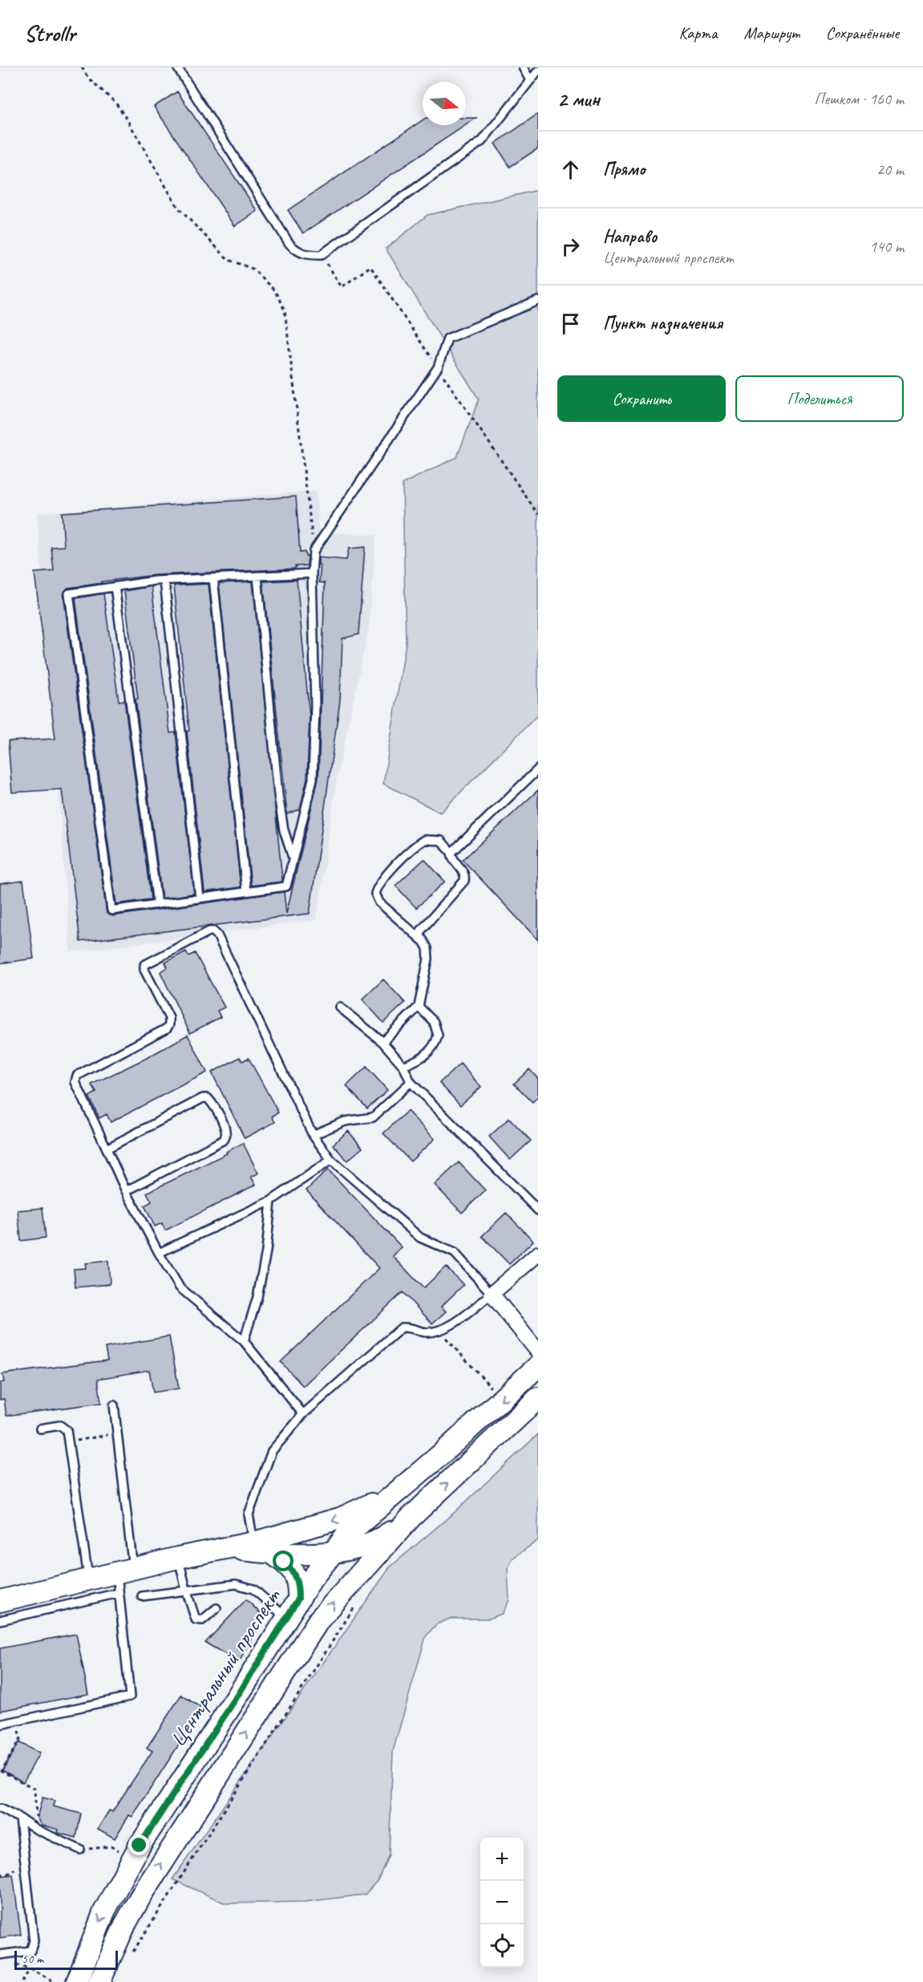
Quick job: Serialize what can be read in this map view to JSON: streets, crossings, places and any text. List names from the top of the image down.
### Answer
{
  "streets": {
    "main road": ["Центральный проспект"]
  },
  "scale_bar": "50 m",
  "north": "right",
  "page": {
    "header": "Strollr",
    "nav": ["Карта", "Маршрут", "Сохранённые"],
    "heading": ["2 мин", "Пешком · 160 m"],
    "list": [
      ["Прямо", "20 m"],
      ["Направо", "Центральный проспект", "140 m"],
      "Пункт назначения"
    ],
    "buttons": ["Сохранить", "Поделиться"],
    "map_buttons": ["+", "−"],
    "scale": "50 m"
  }
}
